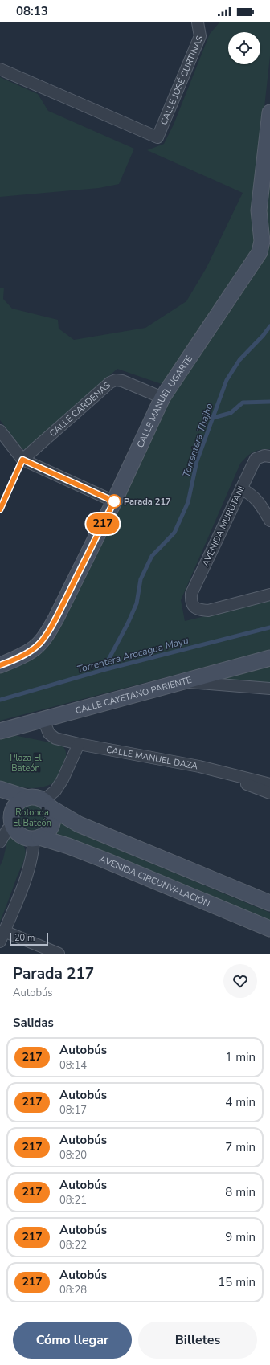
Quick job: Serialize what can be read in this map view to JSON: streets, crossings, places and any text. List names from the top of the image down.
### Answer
{
  "streets": {
    "street": [
      "CALLE JOSÉ CURTINAS",
      "CALLE MANUEL UGARTE",
      "CALLE CARDENAS",
      "AVENIDA MURUTANI",
      "CALLE CAYETANO PARIENTE",
      "CALLE MANUEL DAZA",
      "AVENIDA CIRCUNVALACIÓN"
    ]
  },
  "crossings": [
    ["CALLE MANUEL UGARTE", "CALLE CARDENAS"],
    ["CALLE CAYETANO PARIENTE", "CALLE MANUEL DAZA"]
  ],
  "water": ["Torrentera Thajho", "Torrentera Arocagua Mayu"],
  "parks": ["Plaza El Bateón", "Rotonda El Bateón"],
  "places": ["Parada 217"],
  "lines": ["bus line 217"],
  "scale_bar": "20 m",
  "page": {
    "status": "08:13",
    "on_map": "217",
    "scale": "20 m",
    "heading": [
      ["Parada 217", "Autobús"],
      "Salidas"
    ],
    "list": [
      {
        "mark": "217",
        "name": "Autobús",
        "note": "08:14",
        "value": "1 min"
      },
      {
        "mark": "217",
        "name": "Autobús",
        "note": "08:17",
        "value": "4 min"
      },
      {
        "mark": "217",
        "name": "Autobús",
        "note": "08:20",
        "value": "7 min"
      },
      {
        "mark": "217",
        "name": "Autobús",
        "note": "08:21",
        "value": "8 min"
      },
      {
        "mark": "217",
        "name": "Autobús",
        "note": "08:22",
        "value": "9 min"
      },
      {
        "mark": "217",
        "name": "Autobús",
        "note": "08:28",
        "value": "15 min"
      }
    ],
    "buttons": ["Cómo llegar", "Billetes"]
  }
}
